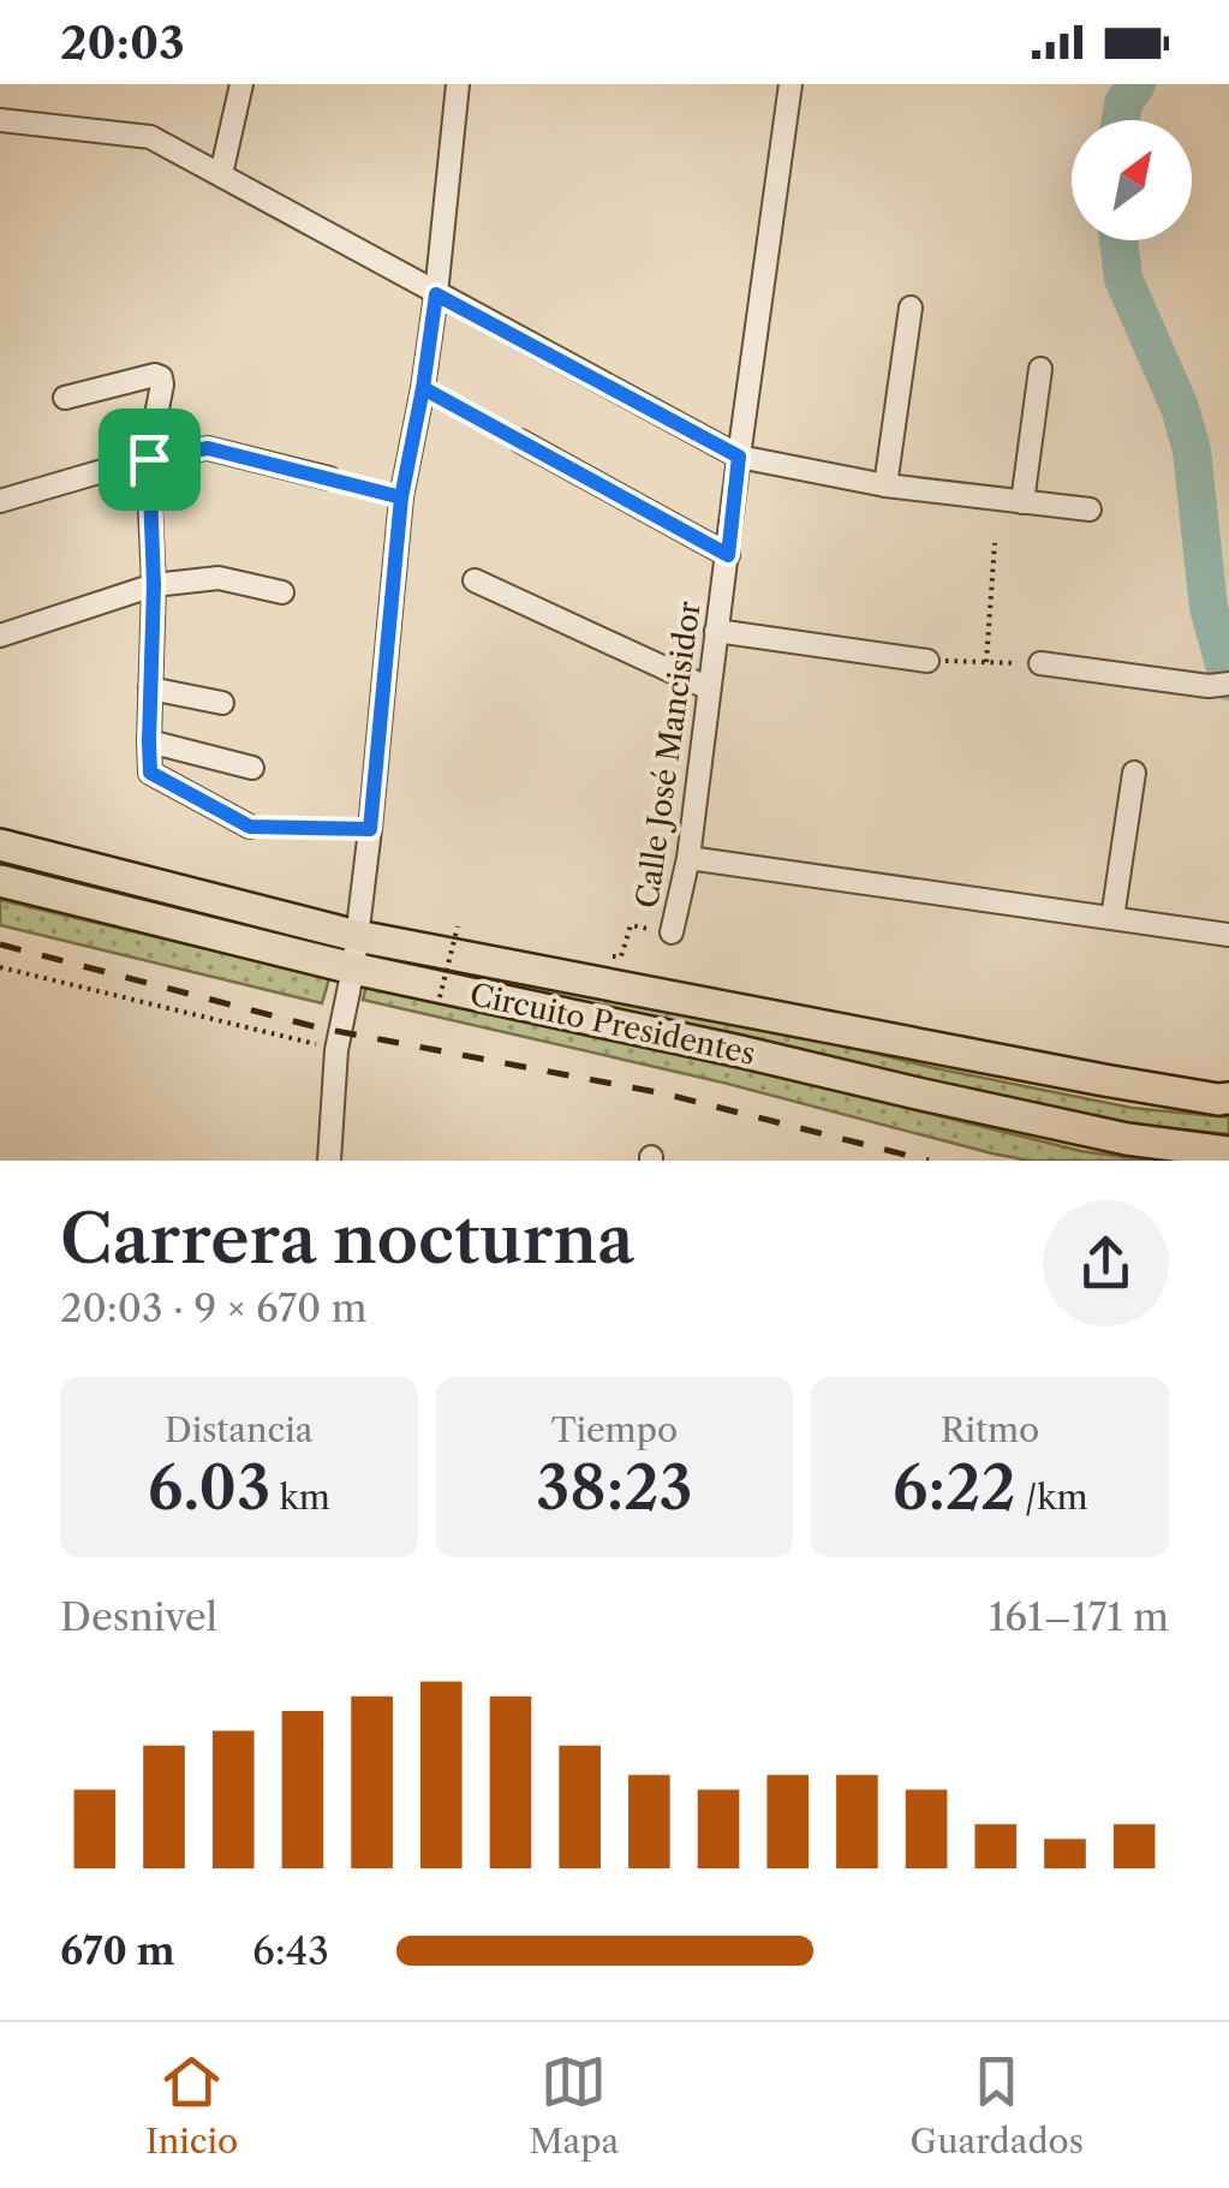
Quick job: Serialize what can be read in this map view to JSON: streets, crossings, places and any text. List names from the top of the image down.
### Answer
{
  "streets": {
    "main road": ["Circuito Presidentes"],
    "street": ["Calle José Mancisidor"]
  },
  "north": "top right",
  "page": {
    "status": "20:03",
    "heading": ["Carrera nocturna", "20:03 · 9 × 670 m"],
    "stats": [
      ["Distancia", "6.03 km"],
      ["Tiempo", "38:23"],
      ["Ritmo", "6:22 /km"]
    ],
    "chart": ["Desnivel", "161–171 m"],
    "list": [
      {
        "name": "670 m",
        "note": "6:43"
      }
    ],
    "tabs": ["Inicio", "Mapa", "Guardados"]
  }
}
